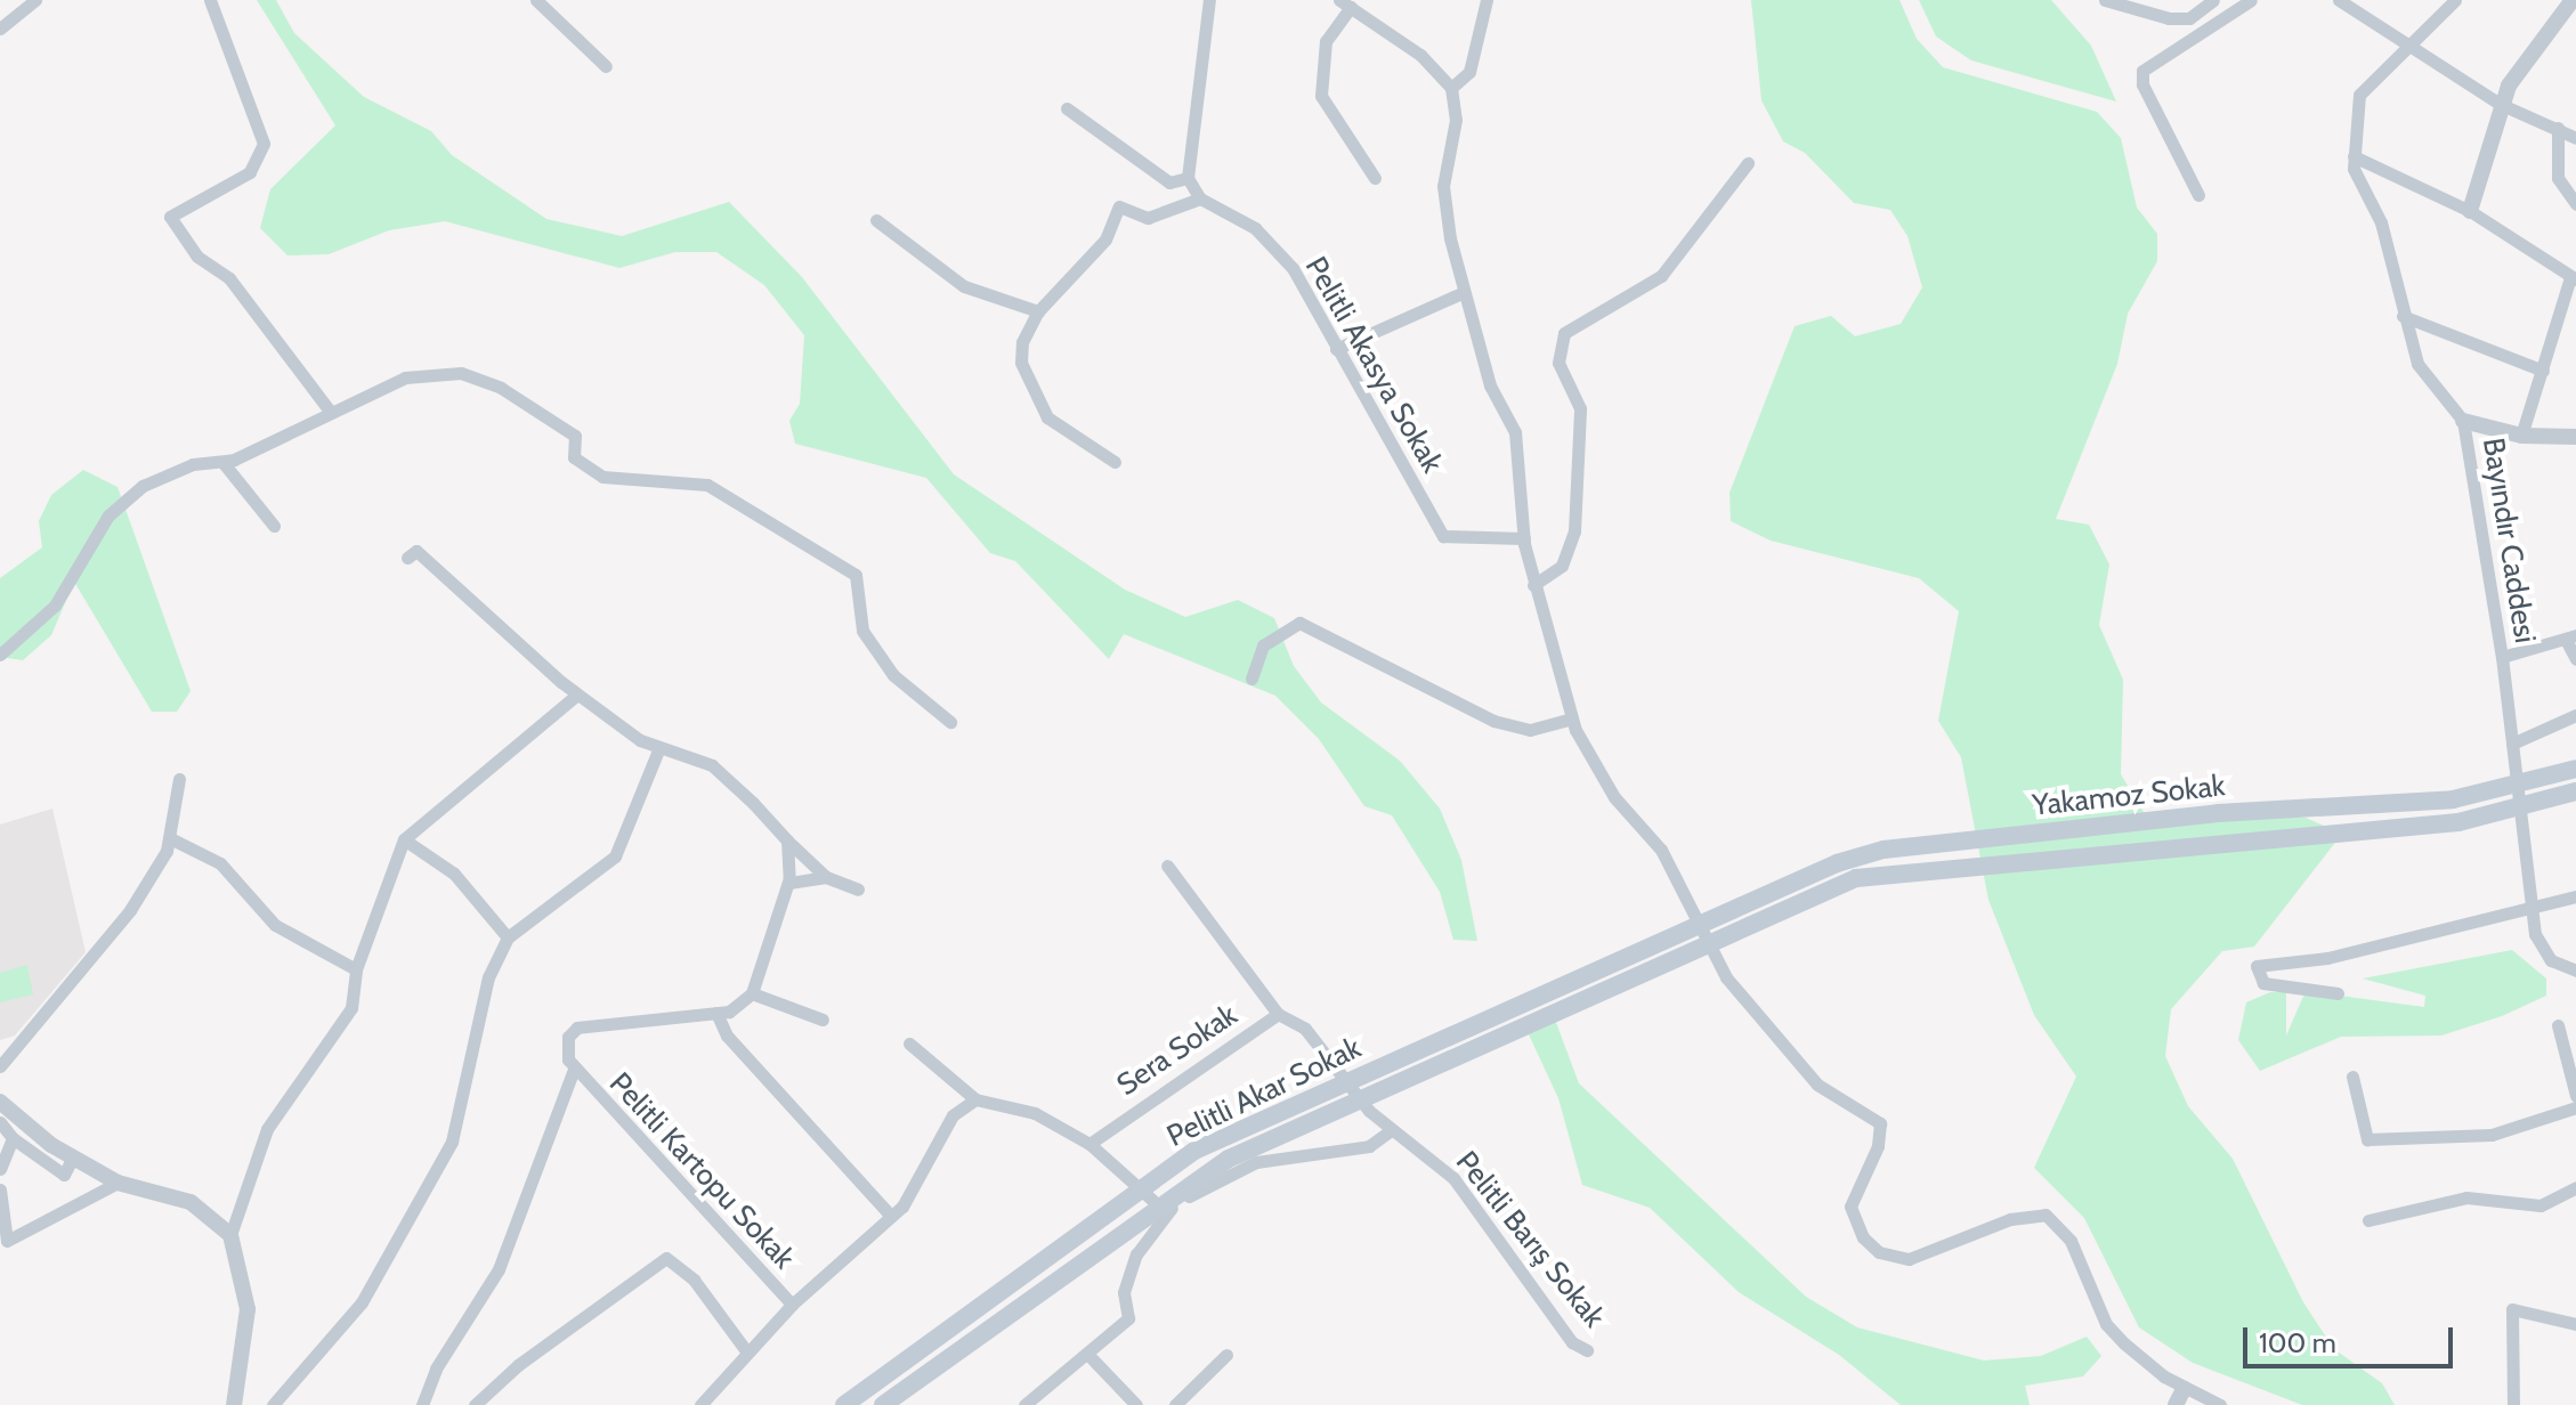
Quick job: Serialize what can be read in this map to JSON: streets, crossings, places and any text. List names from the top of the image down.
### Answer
{
  "streets": {
    "main road": ["Yakamoz Sokak", "Pelitli Akar Sokak"],
    "street": [
      "Pelitli Akasya Sokak",
      "Bayındır Caddesi",
      "Sera Sokak",
      "Pelitli Kartopu Sokak",
      "Pelitli Barış Sokak"
    ]
  },
  "crossings": [
    ["Bayındır Caddesi", "Yakamoz Sokak"],
    ["Yakamoz Sokak", "Pelitli Akar Sokak"],
    ["Sera Sokak", "Pelitli Barış Sokak"],
    ["Pelitli Akar Sokak", "Pelitli Barış Sokak"]
  ],
  "scale_bar": "100 m"
}
